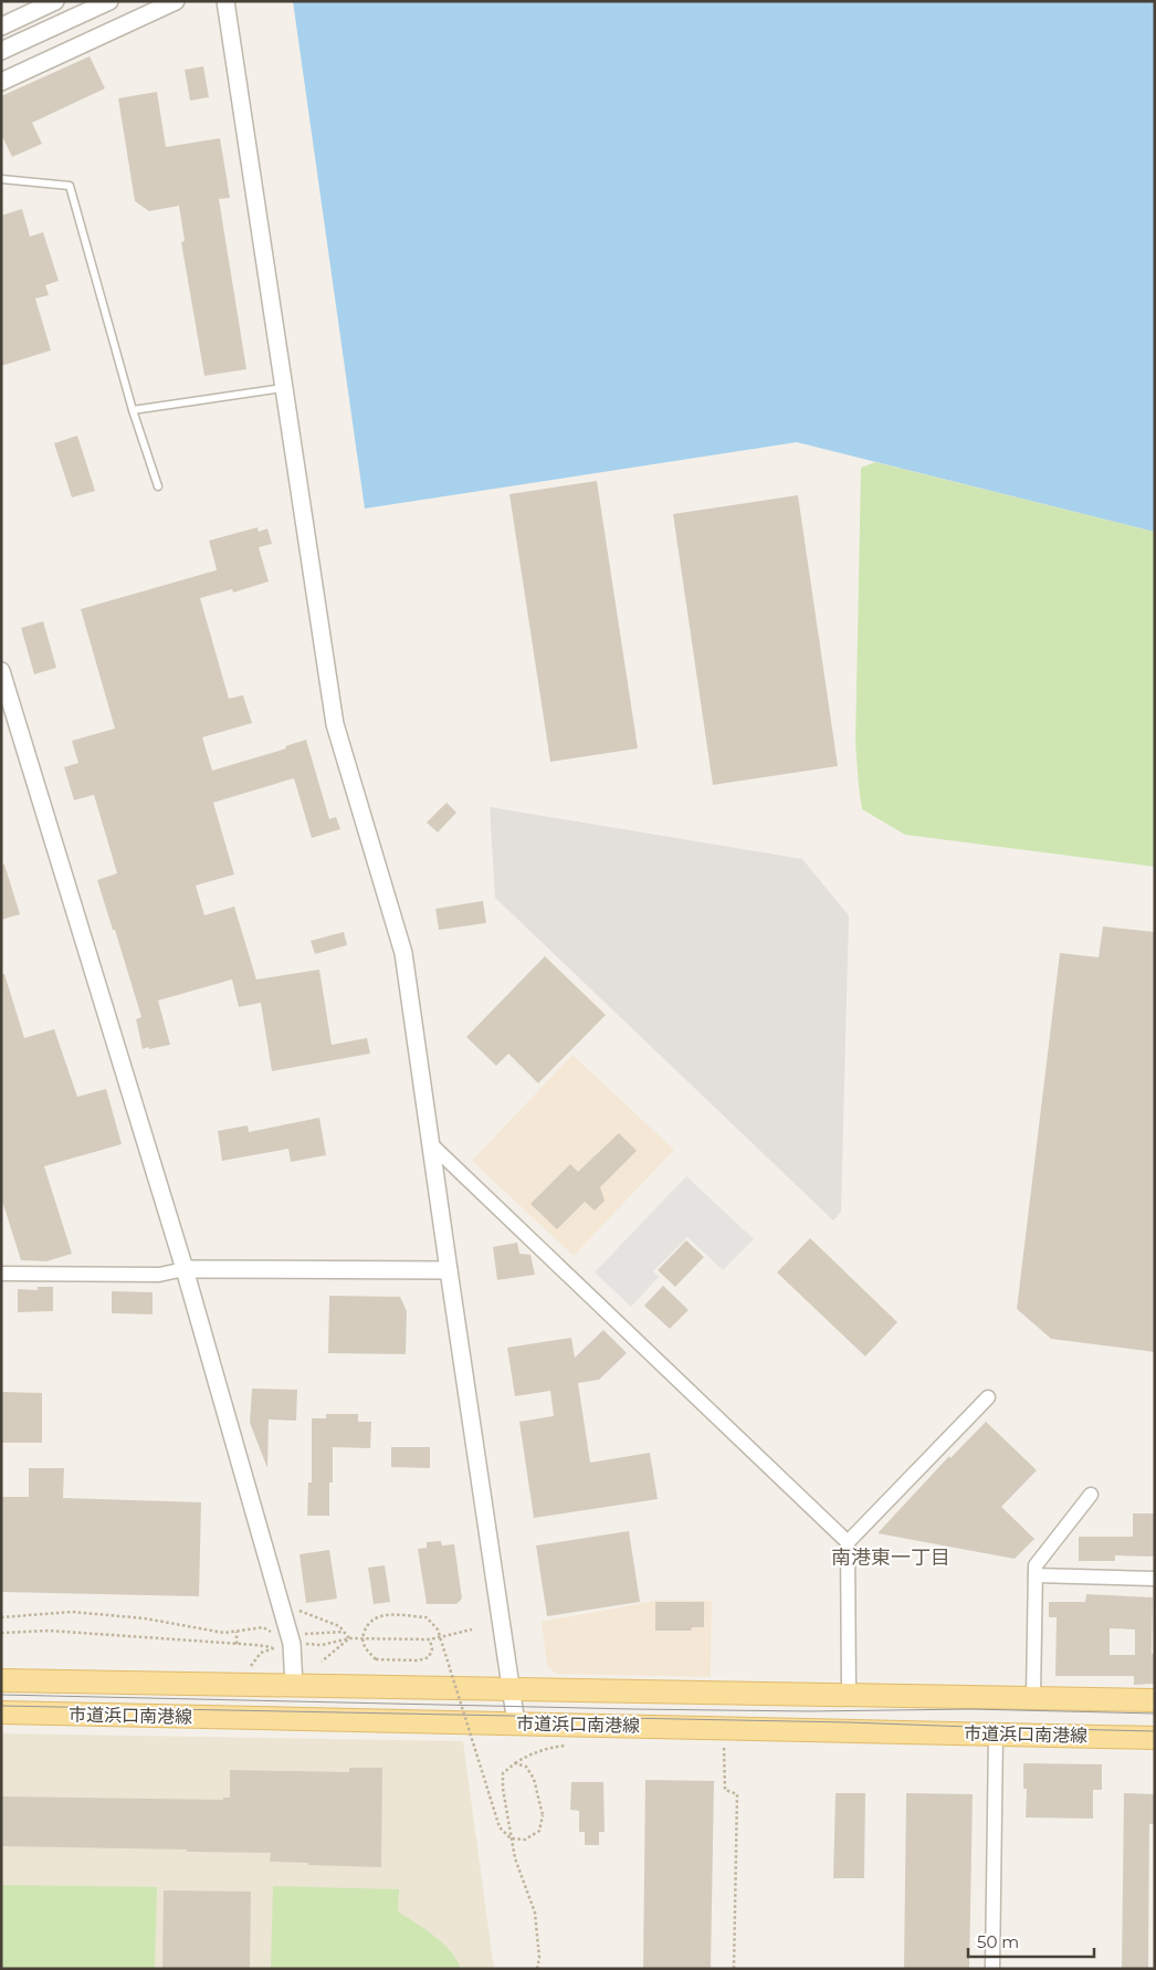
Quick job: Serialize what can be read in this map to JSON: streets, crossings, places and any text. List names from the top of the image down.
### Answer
{
  "streets": {
    "main road": ["市道浜口南港線"]
  },
  "districts": ["南港東一丁目"],
  "scale_bar": "50 m"
}
